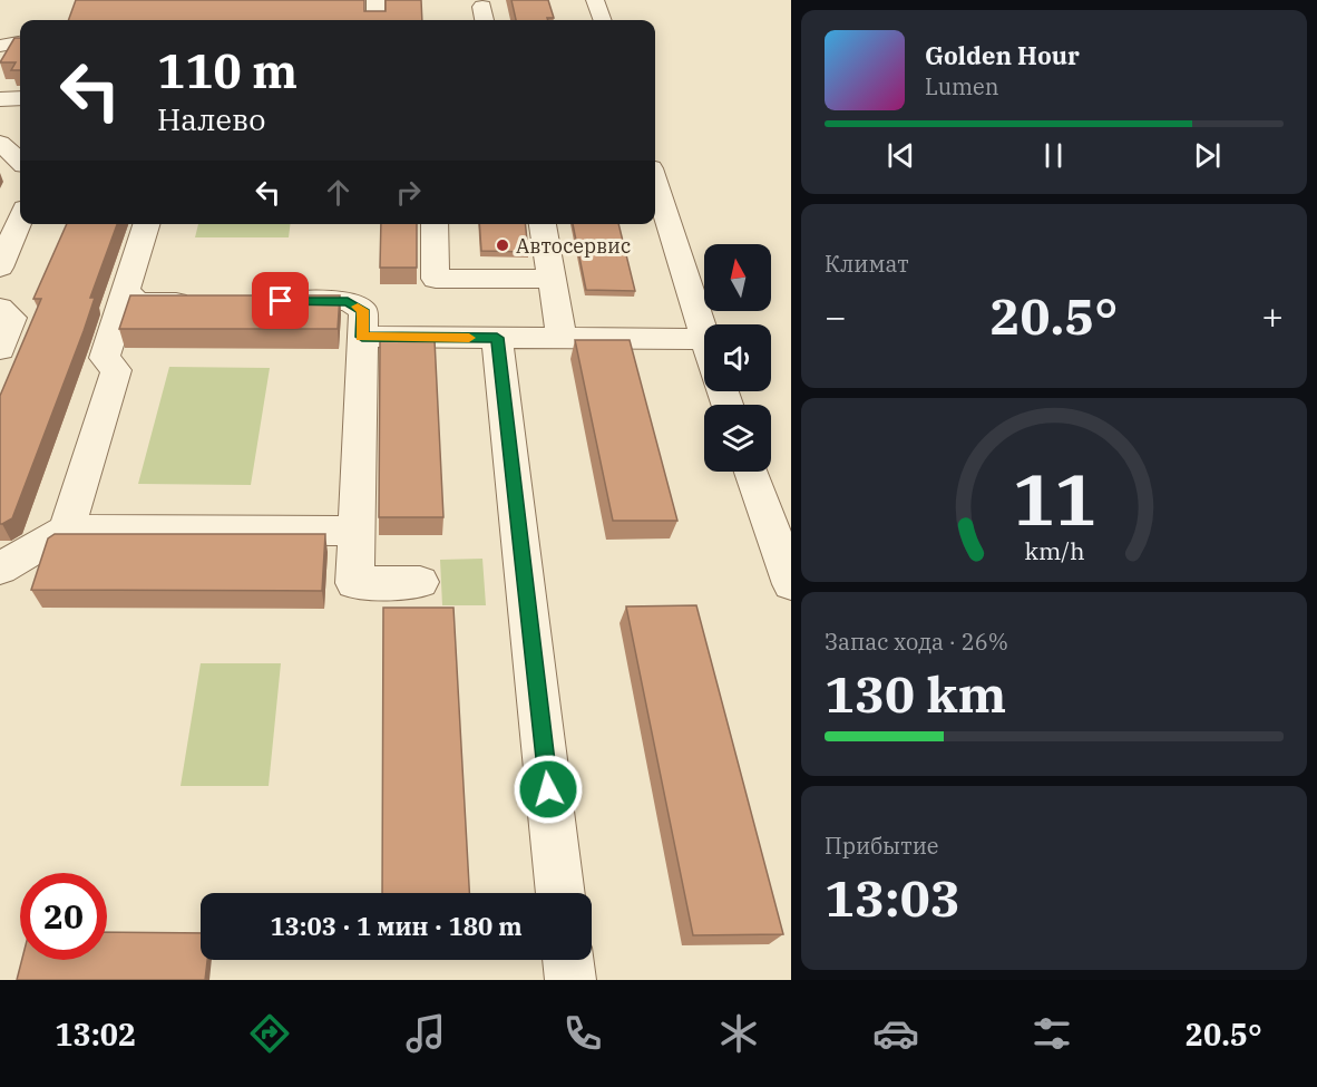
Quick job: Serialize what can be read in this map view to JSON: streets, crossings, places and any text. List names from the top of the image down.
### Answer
{
  "places": ["Автосервис"],
  "north": "top",
  "page": {
    "turn": ["110 m", "Налево"],
    "song": ["Golden Hour", "Lumen"],
    "tile": [
      "Климат",
      ["Запас хода · 26%", "130 km"],
      ["Прибытие", "13:03"]
    ],
    "heat": ["−", "20.5°", "+"],
    "limit": "20",
    "trip": "13:03 · 1 мин · 180 m",
    "tabs": ["13:02", "20.5°"],
    "gauge": ["11", "km/h"]
  }
}
